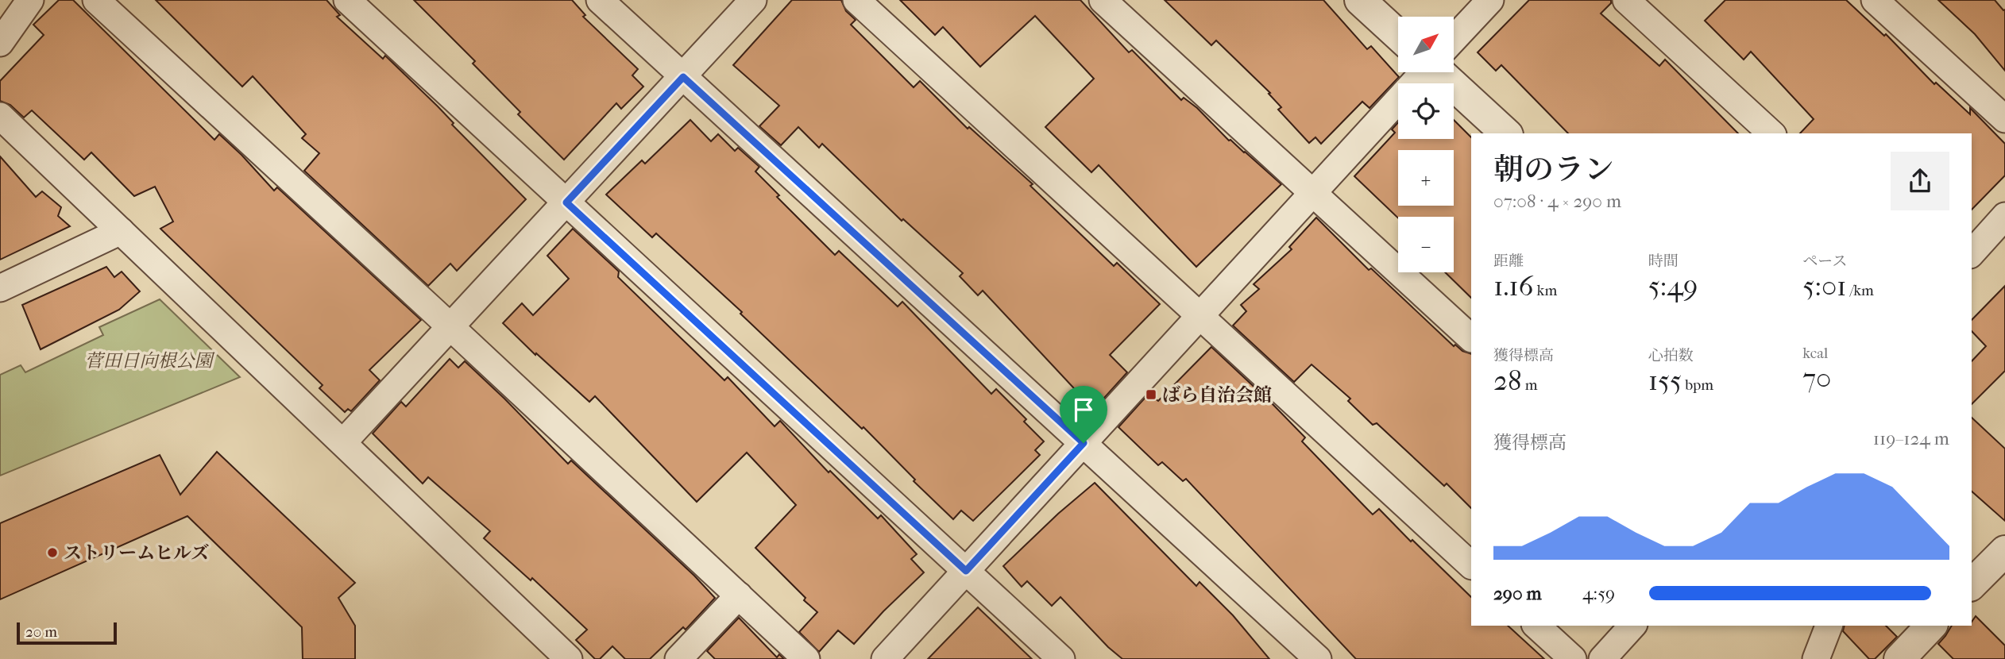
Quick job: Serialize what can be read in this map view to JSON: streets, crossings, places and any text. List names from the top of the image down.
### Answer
{
  "parks": ["菅田日向根公園"],
  "places": {
    "transit": ["ばら自治会館"],
    "other": ["ストリームヒルズ"]
  },
  "scale_bar": "20 m",
  "north": "top right",
  "page": {
    "map_buttons": ["+", "−"],
    "heading": ["朝のラン", "07:08 · 4 × 290 m"],
    "stats": [
      ["距離", "1.16 km"],
      ["時間", "5:49"],
      ["ペース", "5:01 /km"],
      ["獲得標高", "28 m"],
      ["心拍数", "155 bpm"],
      ["kcal", "70"]
    ],
    "chart": ["獲得標高", "119–124 m"],
    "list": [
      {
        "name": "290 m",
        "note": "4:59"
      }
    ],
    "scale": "20 m"
  }
}
